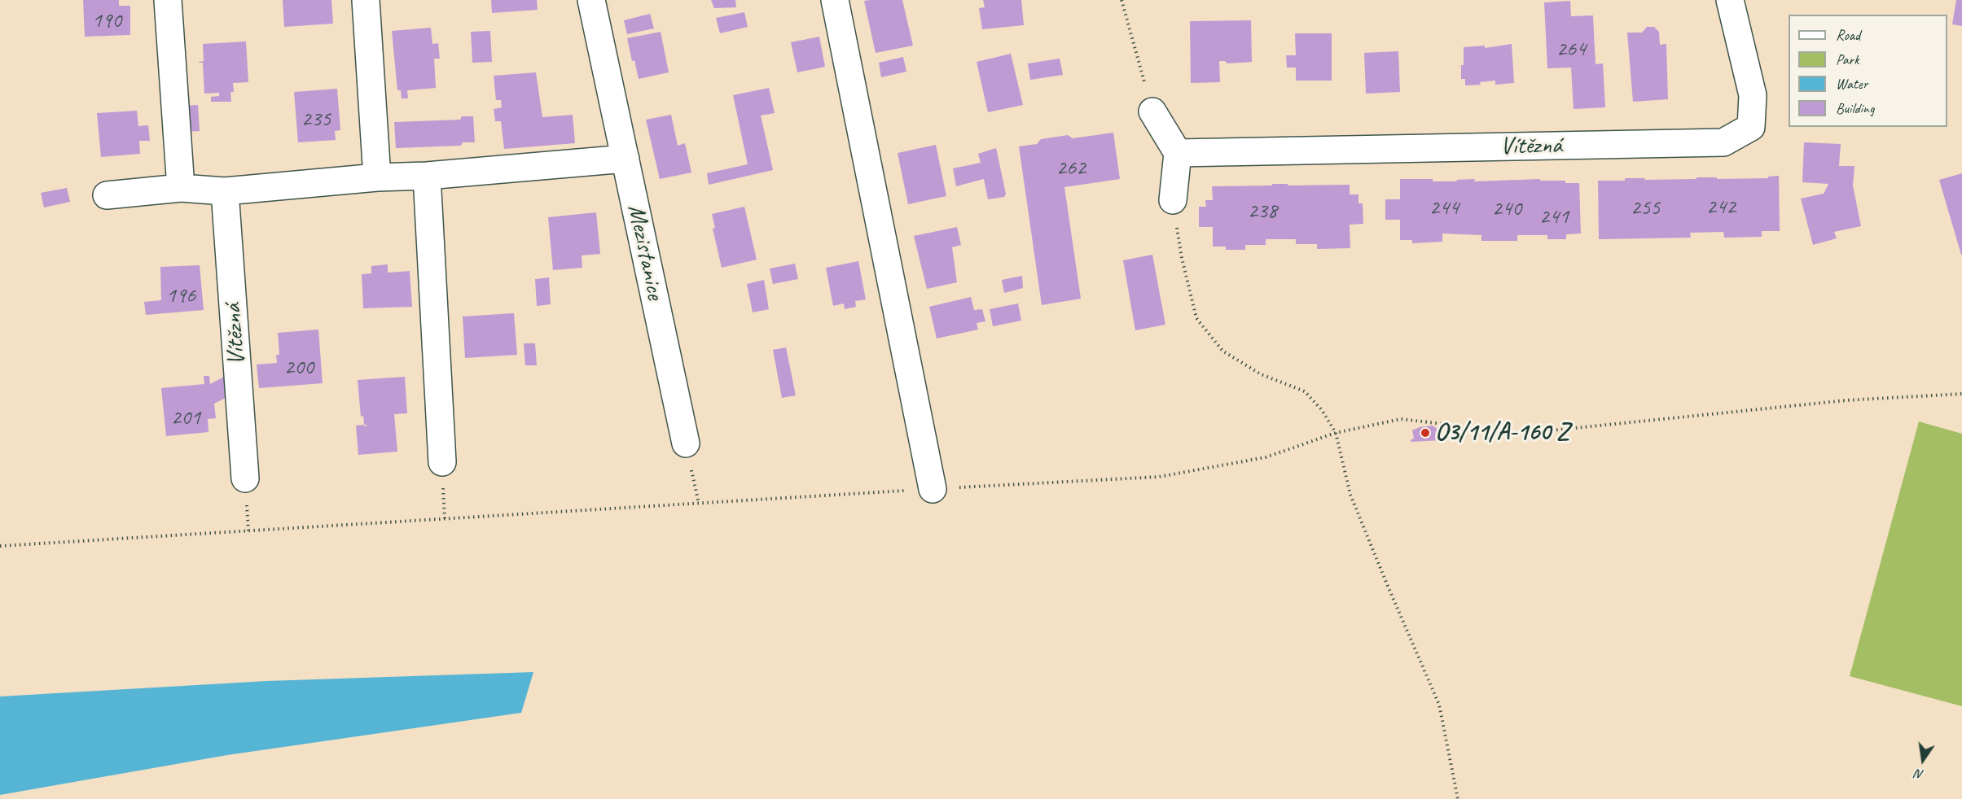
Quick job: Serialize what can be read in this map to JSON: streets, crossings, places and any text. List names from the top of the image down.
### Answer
{
  "streets": {
    "street": ["Vítězná", "Mezistanice"]
  },
  "places": ["O3/11/A-160 Z"],
  "house_numbers": [
    "190",
    "264",
    "235",
    "262",
    "242",
    "244",
    "255",
    "240",
    "238",
    "241",
    "196",
    "200",
    "201"
  ],
  "legend": [
    "Road",
    "Park",
    "Water",
    "Building"
  ],
  "north": "bottom"
}
